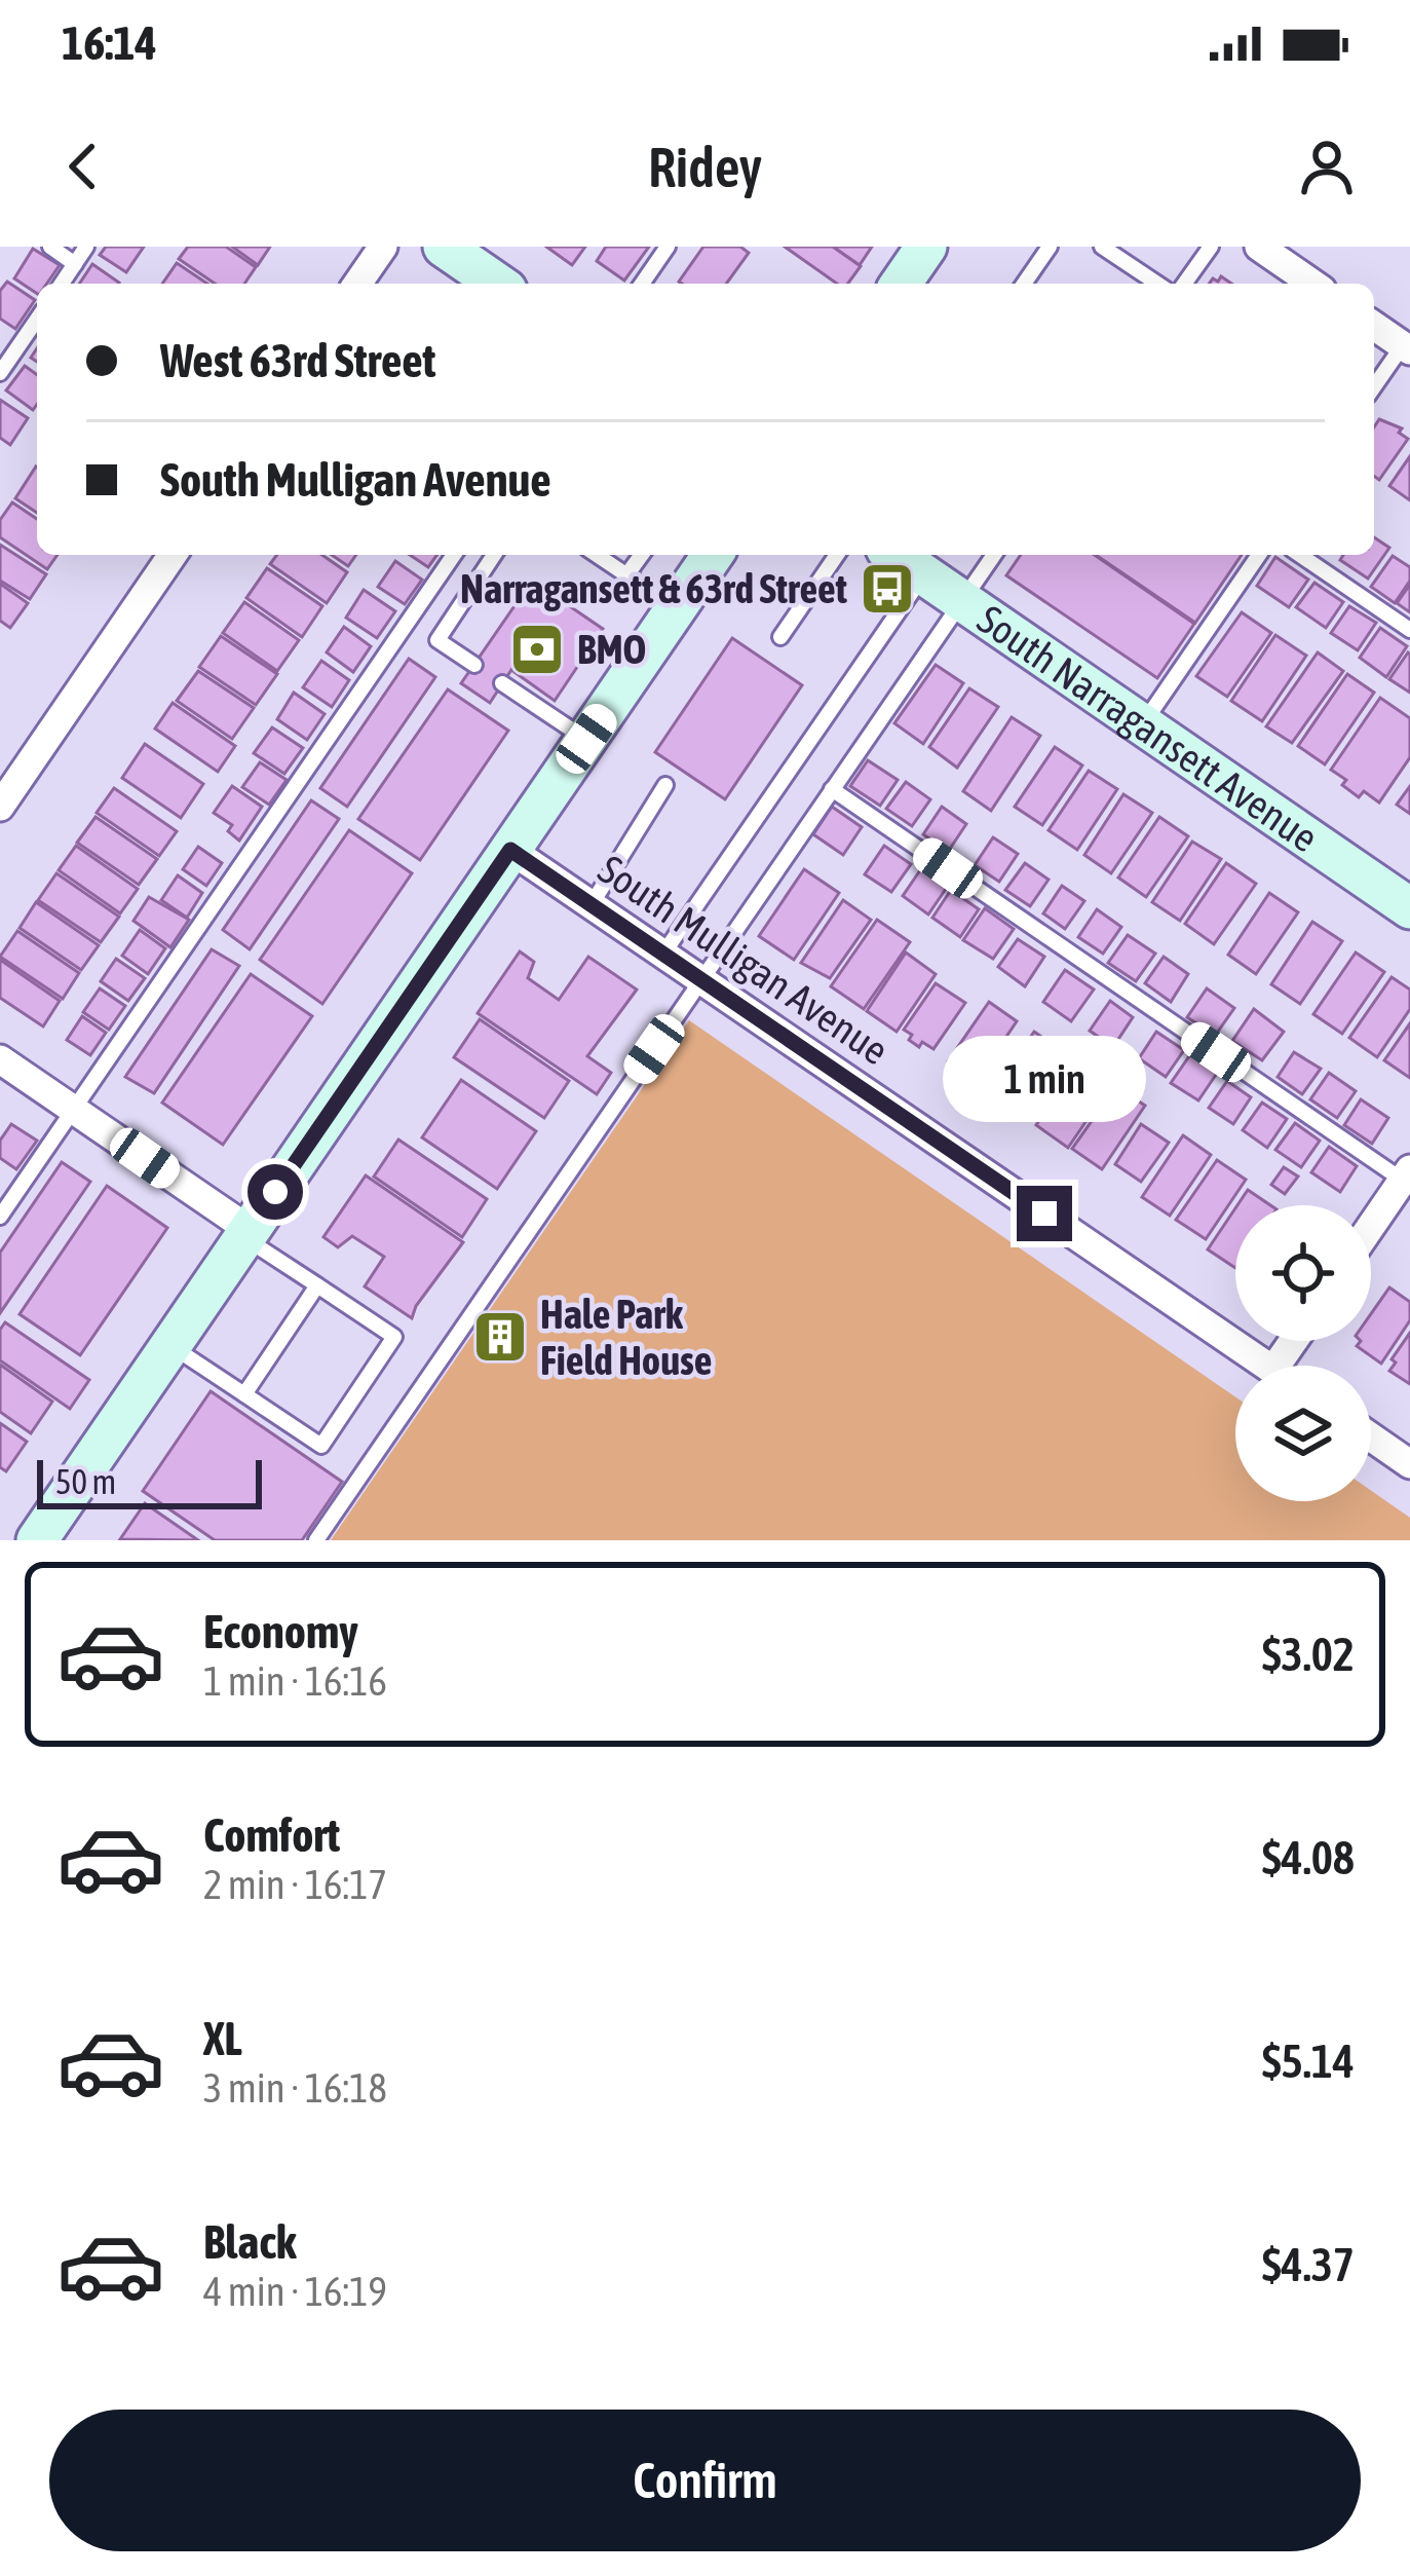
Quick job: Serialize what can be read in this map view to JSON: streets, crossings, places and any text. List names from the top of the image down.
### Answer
{
  "streets": {
    "main road": ["South Narragansett Avenue"],
    "street": ["South Mulligan Avenue"]
  },
  "places": {
    "bus stop": ["Narragansett & 63rd Street"],
    "bank": ["BMO"],
    "building": ["Hale Park Field House"]
  },
  "scale_bar": "50 m",
  "page": {
    "status": "16:14",
    "header": "Ridey",
    "banner": ["West 63rd Street", "South Mulligan Avenue"],
    "bubble": "1 min",
    "scale": "50 m",
    "list": [
      {
        "name": "Economy",
        "note": "1 min · 16:16",
        "value": "$3.02"
      },
      {
        "name": "Comfort",
        "note": "2 min · 16:17",
        "value": "$4.08"
      },
      {
        "name": "XL",
        "note": "3 min · 16:18",
        "value": "$5.14"
      },
      {
        "name": "Black",
        "note": "4 min · 16:19",
        "value": "$4.37"
      }
    ],
    "buttons": "Confirm"
  }
}
